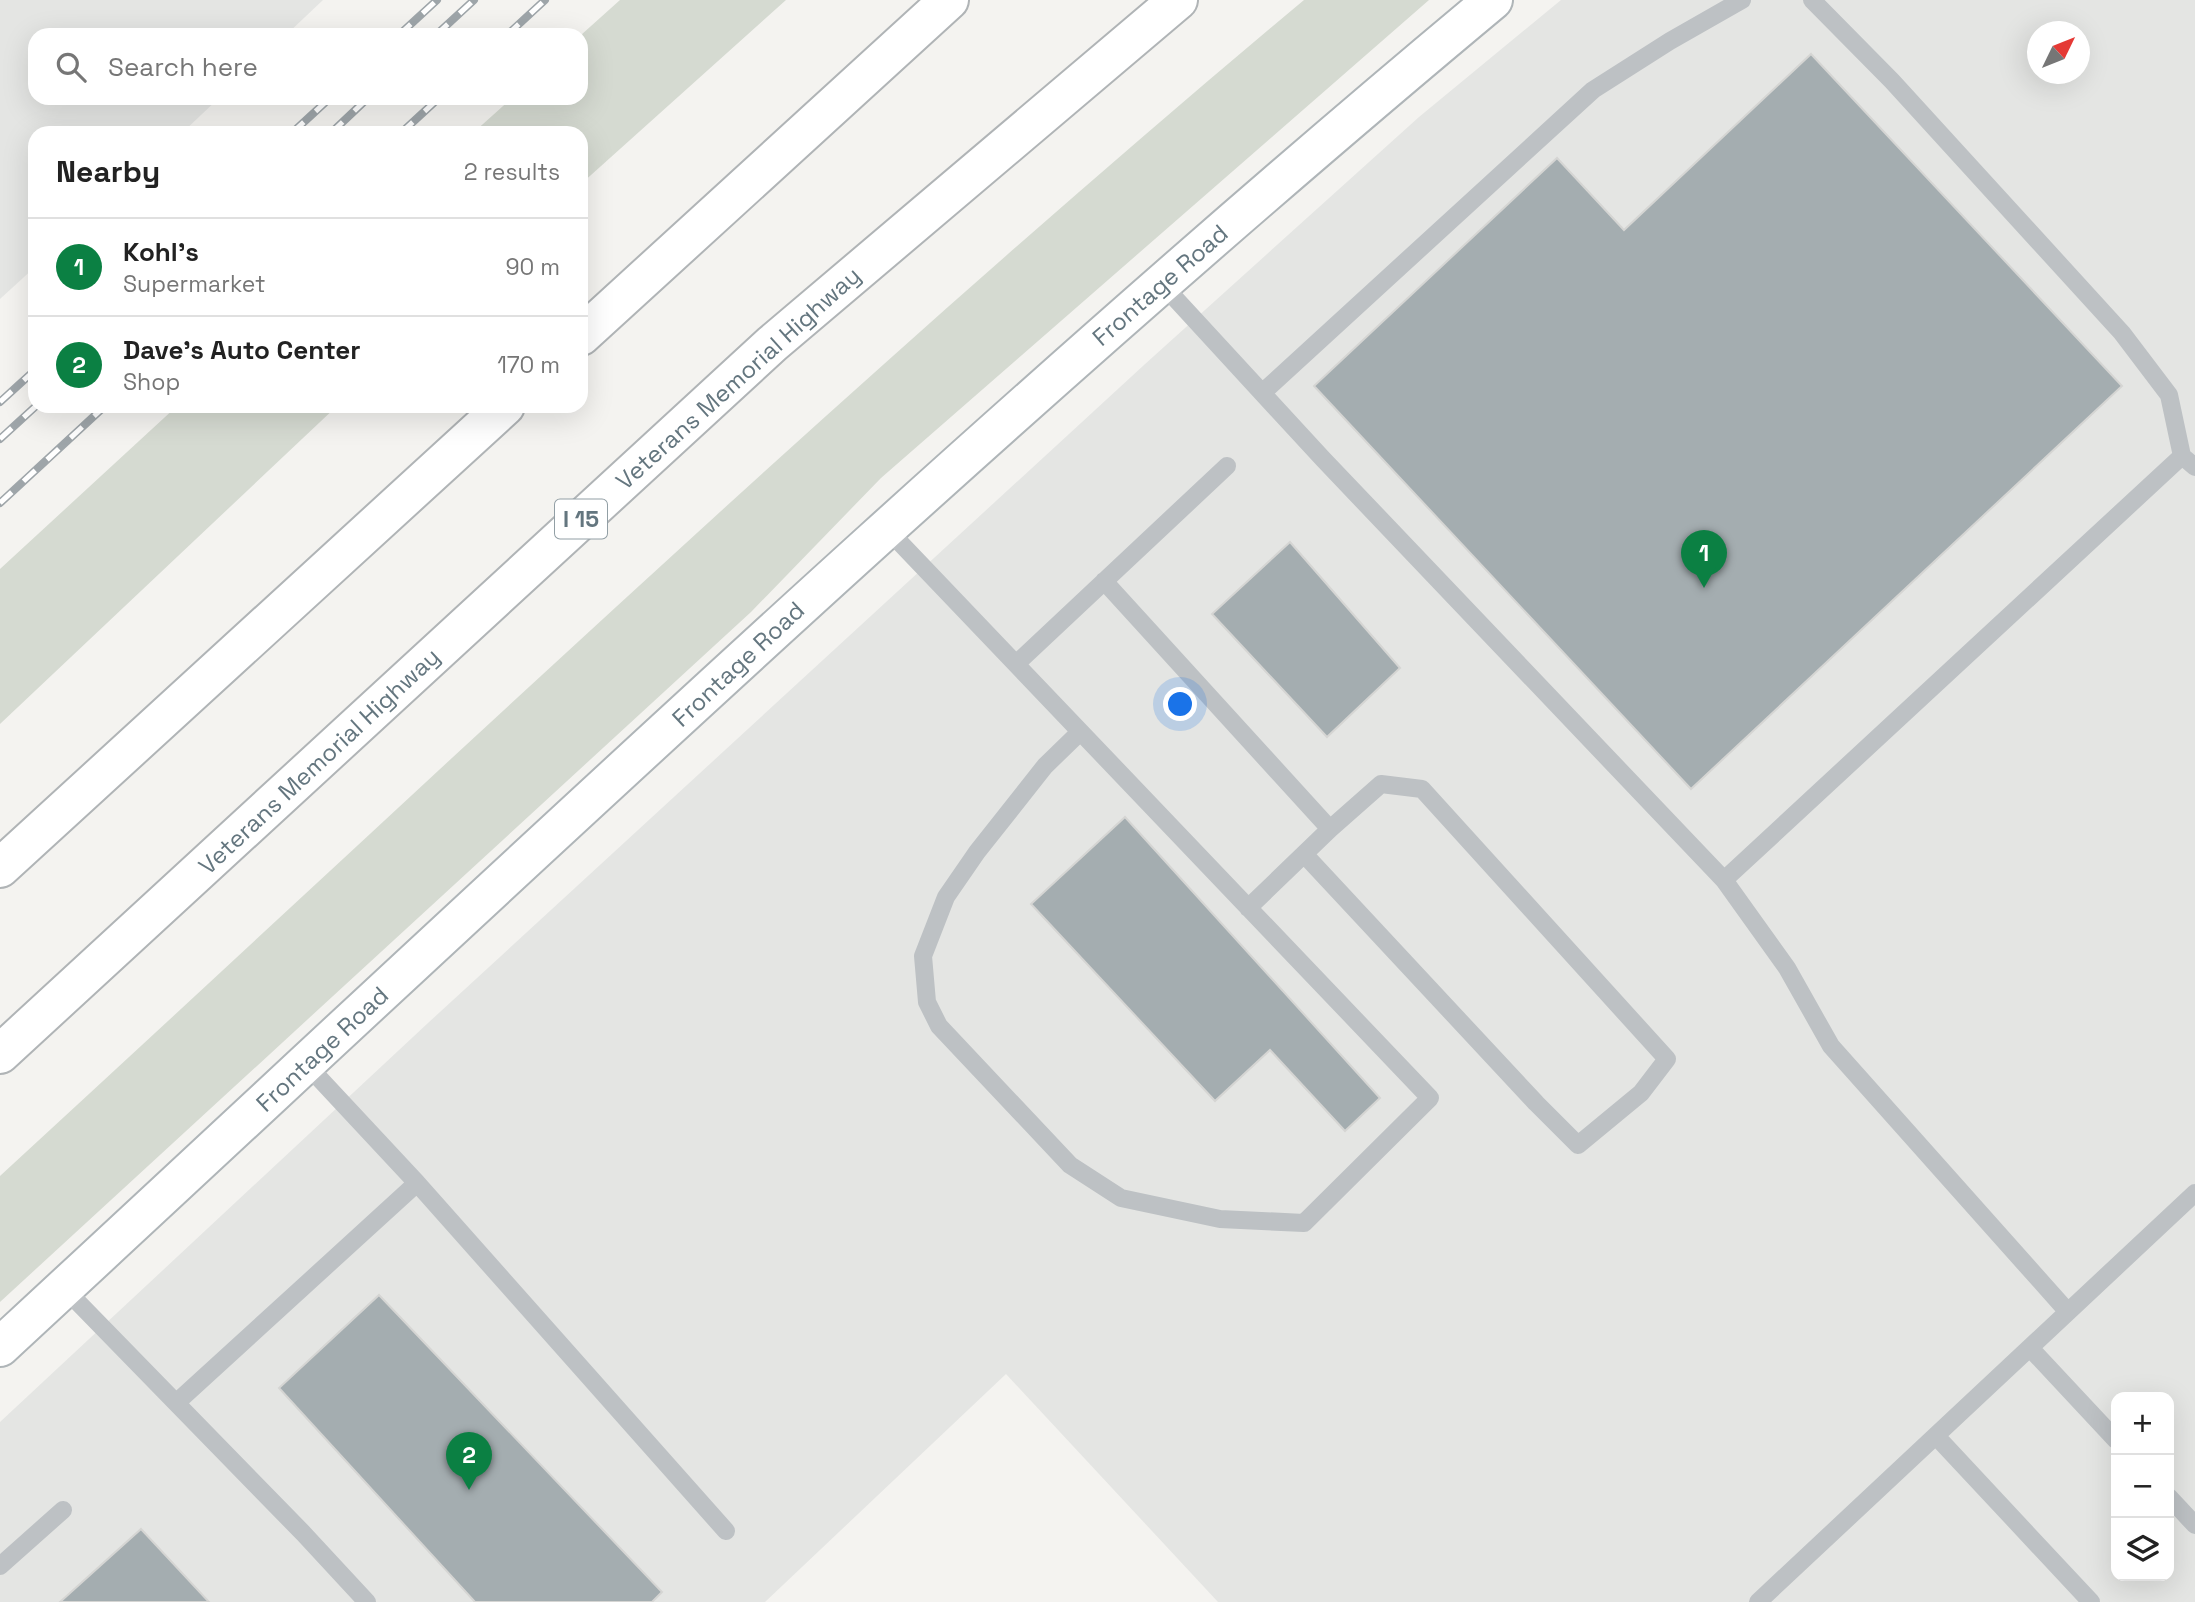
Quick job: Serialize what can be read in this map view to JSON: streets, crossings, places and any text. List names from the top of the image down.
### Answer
{
  "streets": {
    "main road": ["Frontage Road", "Veterans Memorial Highway", "I 15"]
  },
  "north": "top right",
  "page": {
    "search": "Search here",
    "heading": ["Nearby", "2 results"],
    "list": [
      {
        "mark": "1",
        "name": "Kohl's",
        "note": "Supermarket",
        "value": "90 m"
      },
      {
        "mark": "2",
        "name": "Dave's Auto Center",
        "note": "Shop",
        "value": "170 m"
      }
    ],
    "pins": ["1", "2"],
    "map_buttons": ["+", "−"]
  }
}
